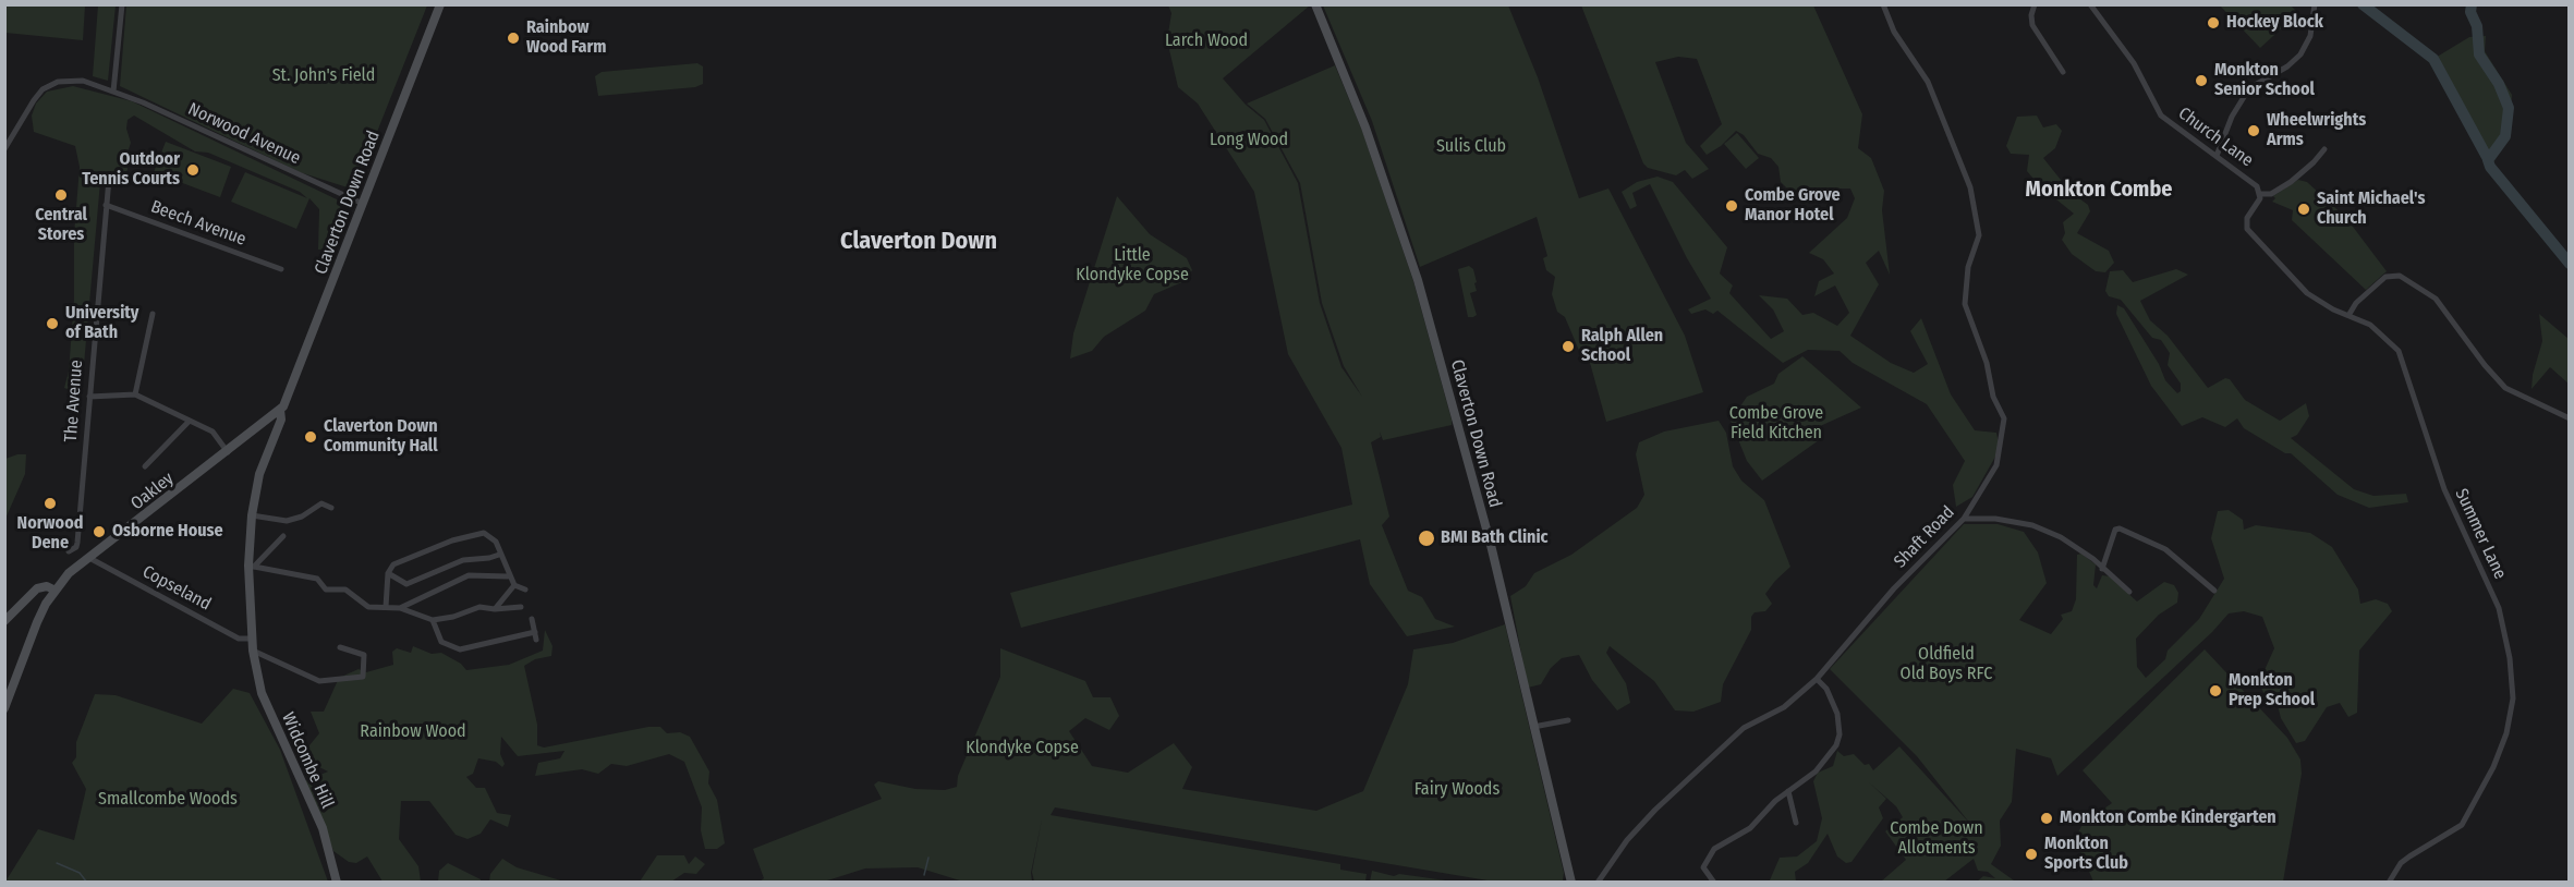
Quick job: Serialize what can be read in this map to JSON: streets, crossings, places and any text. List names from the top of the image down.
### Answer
{
  "streets": {
    "street": [
      "Norwood Avenue",
      "Church Lane",
      "Claverton Down Road",
      "Beech Avenue",
      "The Avenue",
      "Oakley",
      "Summer Lane",
      "Shaft Road",
      "Copseland",
      "Widcombe Hill"
    ]
  },
  "crossings": [
    ["Norwood Avenue", "Claverton Down Road"],
    ["Church Lane", "Summer Lane"],
    ["Claverton Down Road", "Oakley"],
    ["Claverton Down Road", "Copseland"],
    ["Claverton Down Road", "Widcombe Hill"],
    ["Beech Avenue", "The Avenue"],
    ["Oakley", "Copseland"]
  ],
  "districts": ["Monkton Combe", "Claverton Down"],
  "parks": [
    "Larch Wood",
    "St. John's Field",
    "Long Wood",
    "Sulis Club",
    "Little Klondyke Copse",
    "Combe Grove Field Kitchen",
    "Oldfield Old Boys RFC",
    "Rainbow Wood",
    "Klondyke Copse",
    "Fairy Woods",
    "Smallcombe Woods",
    "Combe Down Allotments"
  ],
  "places": [
    "Hockey Block",
    "Rainbow Wood Farm",
    "Monkton Senior School",
    "Wheelwrights Arms",
    "Outdoor Tennis Courts",
    "Central Stores",
    "Combe Grove Manor Hotel",
    "Saint Michael's Church",
    "University of Bath",
    "Ralph Allen School",
    "Claverton Down Community Hall",
    "Norwood Dene",
    "Osborne House",
    "BMI Bath Clinic",
    "Monkton Prep School",
    "Monkton Combe Kindergarten",
    "Monkton Sports Club"
  ]
}
